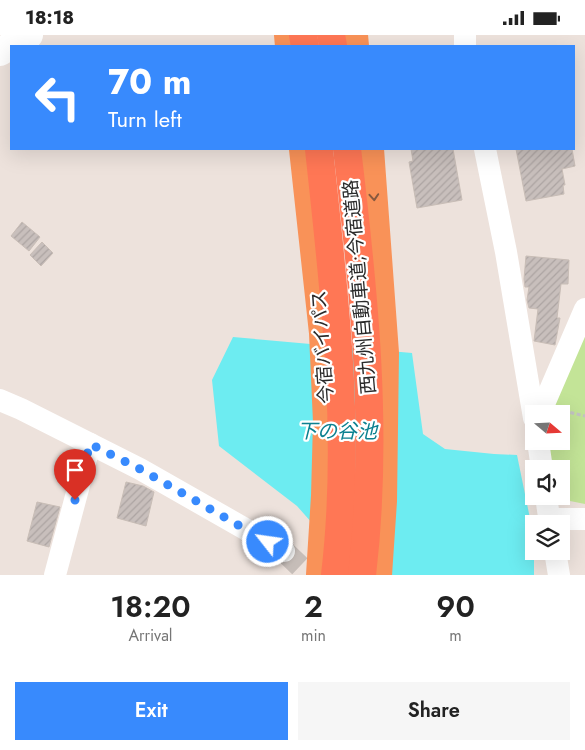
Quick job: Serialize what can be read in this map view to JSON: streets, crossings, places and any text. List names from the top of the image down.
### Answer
{
  "streets": {
    "highway": ["西九州自動車道;今宿道路", "今宿バイパス"]
  },
  "water": ["下の谷池"],
  "north": "right",
  "page": {
    "status": "18:18",
    "turn": ["70 m", "Turn left"],
    "eta": [
      "18:20",
      "Arrival",
      "2",
      "min",
      "90",
      "m"
    ],
    "buttons": ["Exit", "Share"]
  }
}
